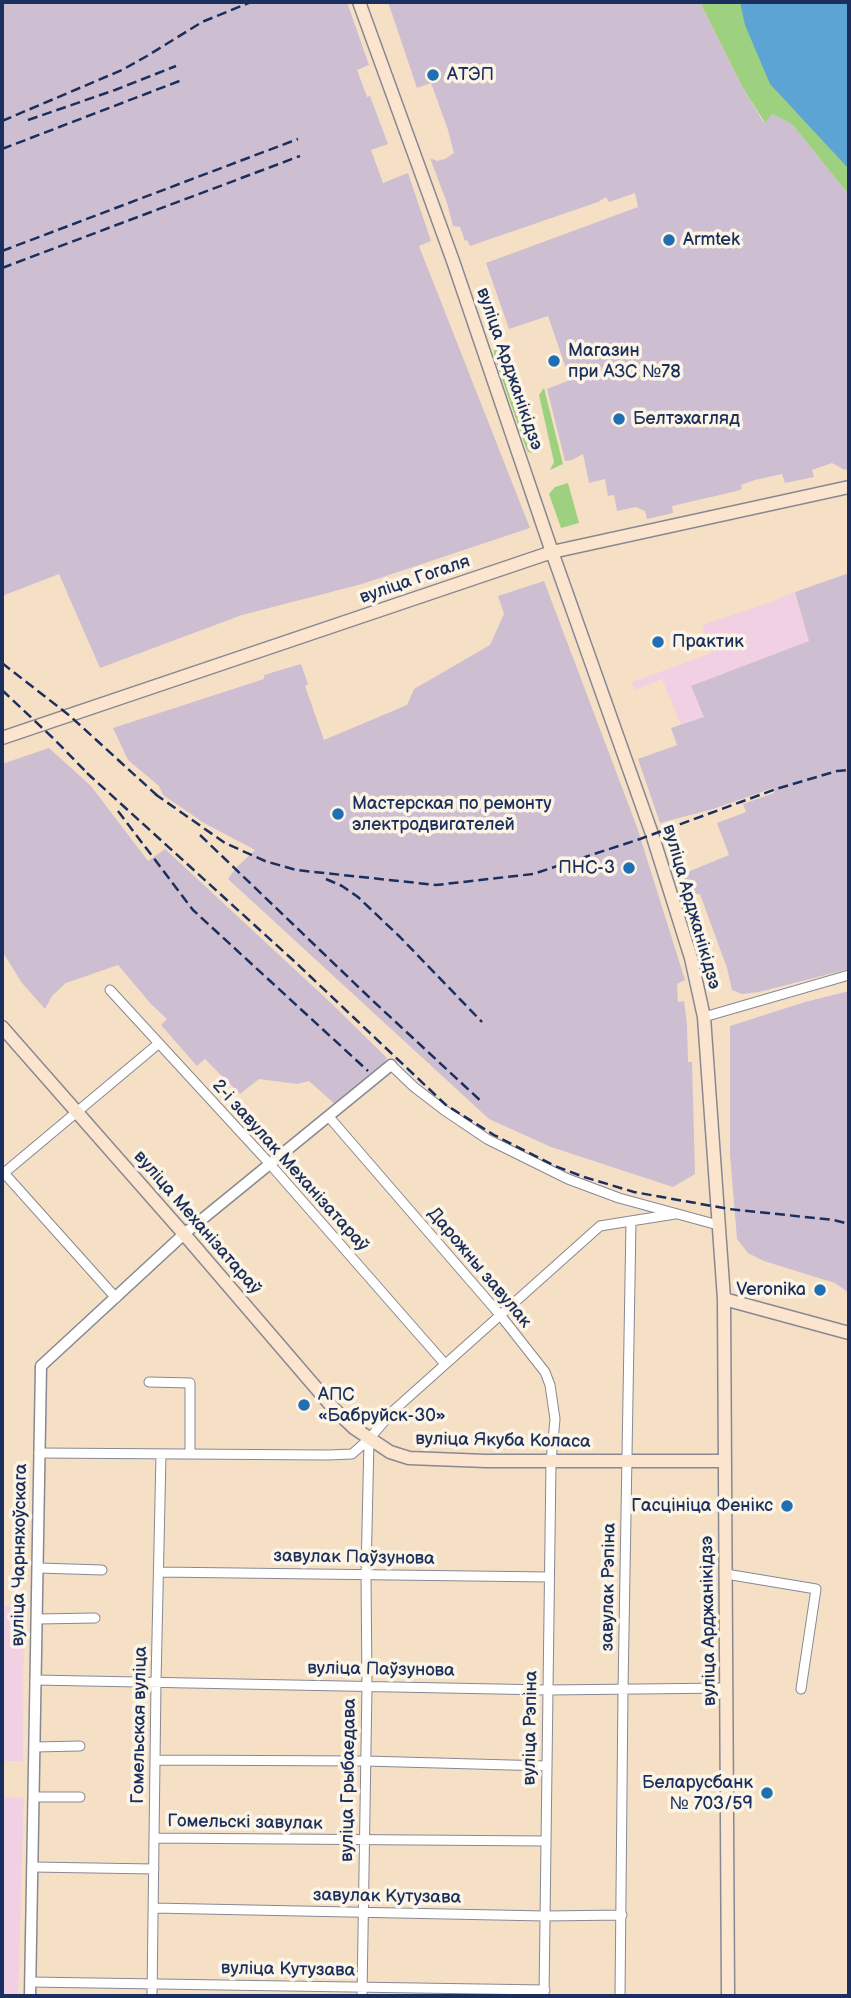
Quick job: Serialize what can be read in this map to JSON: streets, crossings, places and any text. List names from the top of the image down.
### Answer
{
  "streets": {
    "main road": [
      "вуліца Арджанікідзэ",
      "вуліца Гогаля",
      "вуліца Механізатараў",
      "вуліца Якуба Коласа"
    ],
    "street": [
      "2-і завулак Механізатараў",
      "Дарожны завулак",
      "вуліца Чарняхоўскага",
      "завулак Паўзунова",
      "завулак Рэпіна",
      "вуліца Паўзунова",
      "Гомельская вуліца",
      "вуліца Рэпіна",
      "вуліца Грыбаедава",
      "Гомельскі завулак",
      "завулак Кутузава",
      "вуліца Кутузава"
    ]
  },
  "crossings": [
    ["вуліца Арджанікідзэ", "вуліца Гогаля"],
    ["вуліца Арджанікідзэ", "вуліца Якуба Коласа"],
    ["вуліца Арджанікідзэ", "вуліца Паўзунова"],
    ["вуліца Механізатараў", "вуліца Якуба Коласа"],
    ["вуліца Механізатараў", "вуліца Грыбаедава"],
    ["Дарожны завулак", "вуліца Якуба Коласа"],
    ["Дарожны завулак", "вуліца Рэпіна"],
    ["вуліца Якуба Коласа", "завулак Рэпіна"],
    ["вуліца Якуба Коласа", "вуліца Рэпіна"],
    ["вуліца Якуба Коласа", "вуліца Грыбаедава"],
    ["вуліца Чарняхоўскага", "вуліца Паўзунова"],
    ["вуліца Чарняхоўскага", "вуліца Кутузава"],
    ["завулак Паўзунова", "Гомельская вуліца"],
    ["завулак Паўзунова", "вуліца Рэпіна"],
    ["завулак Паўзунова", "вуліца Грыбаедава"],
    ["завулак Рэпіна", "вуліца Паўзунова"],
    ["завулак Рэпіна", "завулак Кутузава"],
    ["вуліца Паўзунова", "Гомельская вуліца"],
    ["вуліца Паўзунова", "вуліца Рэпіна"],
    ["вуліца Паўзунова", "вуліца Грыбаедава"],
    ["Гомельская вуліца", "Гомельскі завулак"],
    ["Гомельская вуліца", "завулак Кутузава"],
    ["Гомельская вуліца", "вуліца Кутузава"],
    ["вуліца Рэпіна", "Гомельскі завулак"],
    ["вуліца Рэпіна", "завулак Кутузава"],
    ["вуліца Рэпіна", "вуліца Кутузава"],
    ["вуліца Грыбаедава", "Гомельскі завулак"],
    ["вуліца Грыбаедава", "завулак Кутузава"],
    ["вуліца Грыбаедава", "вуліца Кутузава"]
  ],
  "places": [
    "АТЭП",
    "Armtek",
    "Магазин при АЗС №78",
    "Белтэхагляд",
    "Практик",
    "Мастерская по ремонту электродвигателей",
    "ПНС-3",
    "Veronika",
    "АПС «Бабруйск-30»",
    "Гасцініца Фенікс",
    "Беларусбанк № 703/59"
  ]
}
